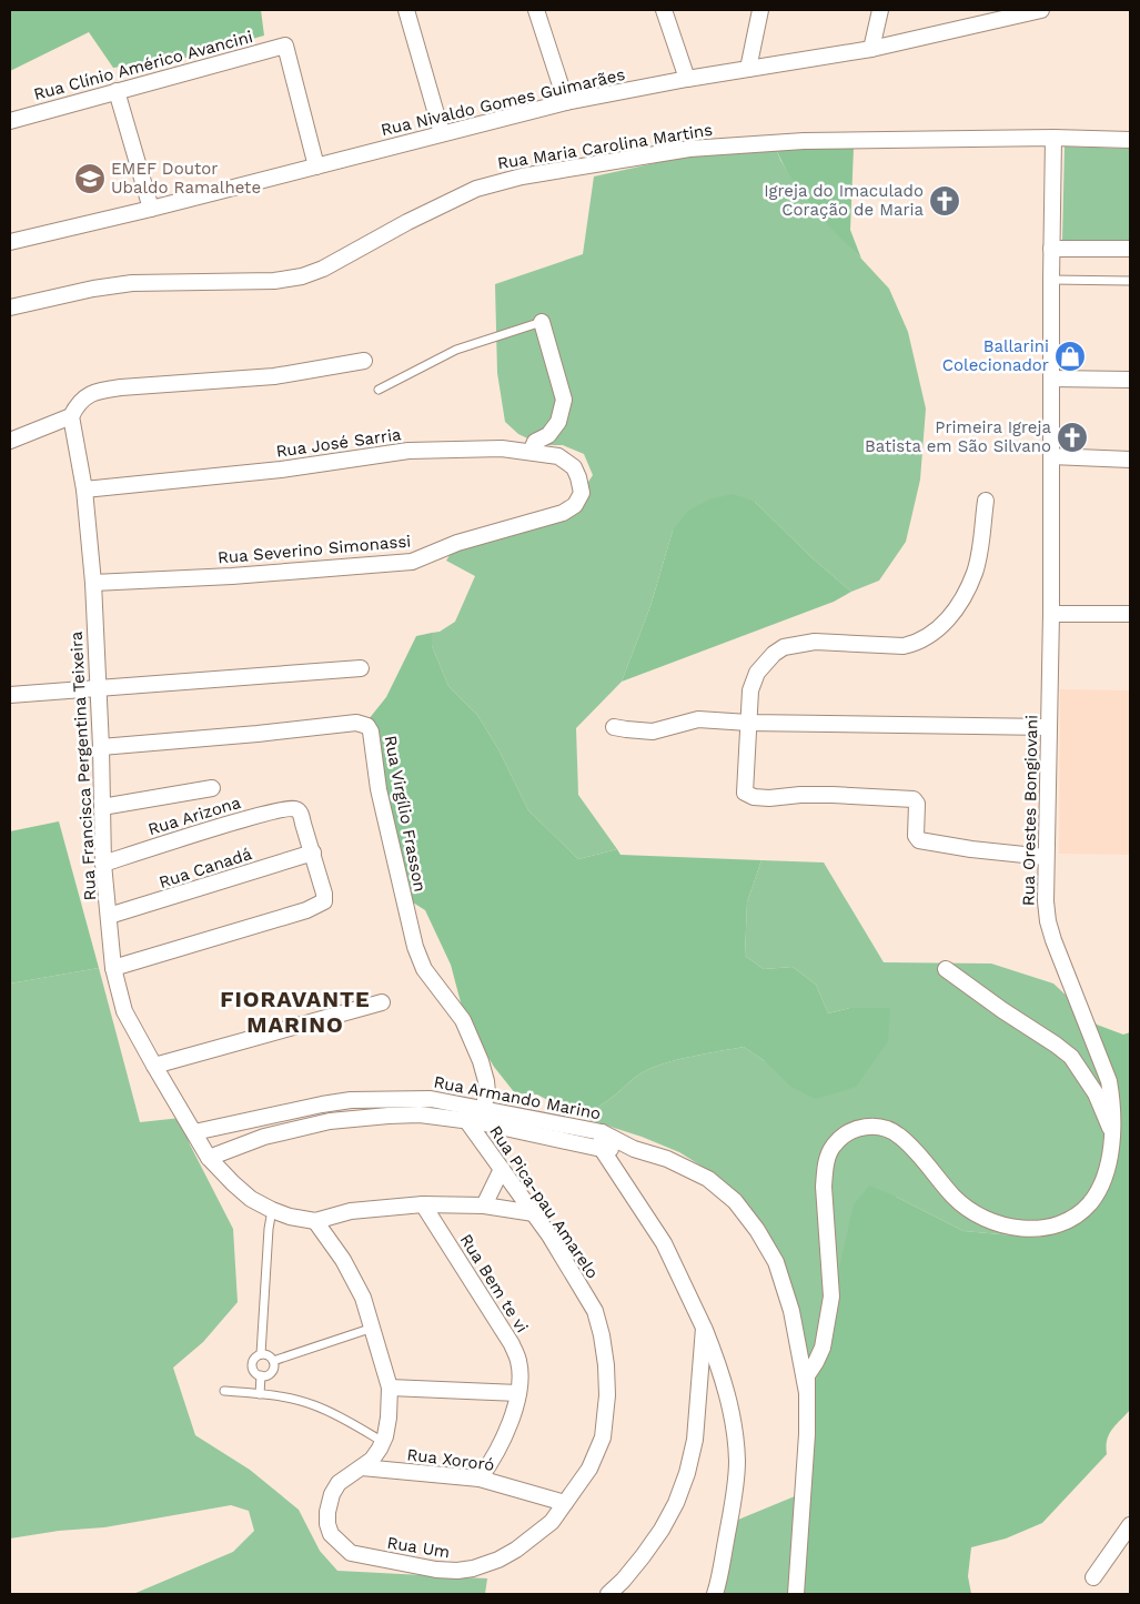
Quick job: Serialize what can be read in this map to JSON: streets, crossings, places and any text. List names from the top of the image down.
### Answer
{
  "streets": {
    "street": [
      "Rua Clínio Américo Avancini",
      "Rua Nivaldo Gomes Guimarães",
      "Rua Maria Carolina Martins",
      "Rua José Sarria",
      "Rua Severino Simonassi",
      "Rua Francisca Pergentina Teixeira",
      "Rua Orestes Bongiovani",
      "Rua Virgílio Frasson",
      "Rua Arizona",
      "Rua Canadá",
      "Rua Armando Marino",
      "Rua Pica-pau Amarelo",
      "Rua Bem te vi",
      "Rua Xororó",
      "Rua Um"
    ]
  },
  "crossings": [
    ["Rua Clínio Américo Avancini", "Rua Nivaldo Gomes Guimarães"],
    ["Rua Maria Carolina Martins", "Rua Orestes Bongiovani"],
    ["Rua José Sarria", "Rua Severino Simonassi"],
    ["Rua José Sarria", "Rua Francisca Pergentina Teixeira"],
    ["Rua Severino Simonassi", "Rua Francisca Pergentina Teixeira"],
    ["Rua Francisca Pergentina Teixeira", "Rua Virgílio Frasson"],
    ["Rua Francisca Pergentina Teixeira", "Rua Arizona"],
    ["Rua Francisca Pergentina Teixeira", "Rua Canadá"],
    ["Rua Francisca Pergentina Teixeira", "Rua Armando Marino"],
    ["Rua Orestes Bongiovani", "Rua Armando Marino"],
    ["Rua Virgílio Frasson", "Rua Armando Marino"],
    ["Rua Virgílio Frasson", "Rua Pica-pau Amarelo"],
    ["Rua Arizona", "Rua Canadá"],
    ["Rua Armando Marino", "Rua Pica-pau Amarelo"],
    ["Rua Pica-pau Amarelo", "Rua Xororó"],
    ["Rua Pica-pau Amarelo", "Rua Um"],
    ["Rua Bem te vi", "Rua Xororó"],
    ["Rua Xororó", "Rua Um"]
  ],
  "districts": ["FIORAVANTE MARINO"],
  "places": {
    "school or university": ["EMEF Doutor Ubaldo Ramalhete"],
    "church": ["Igreja do Imaculado Coração de Maria", "Primeira Igreja Batista em São Silvano"],
    "shop": ["Ballarini Colecionador"]
  }
}
